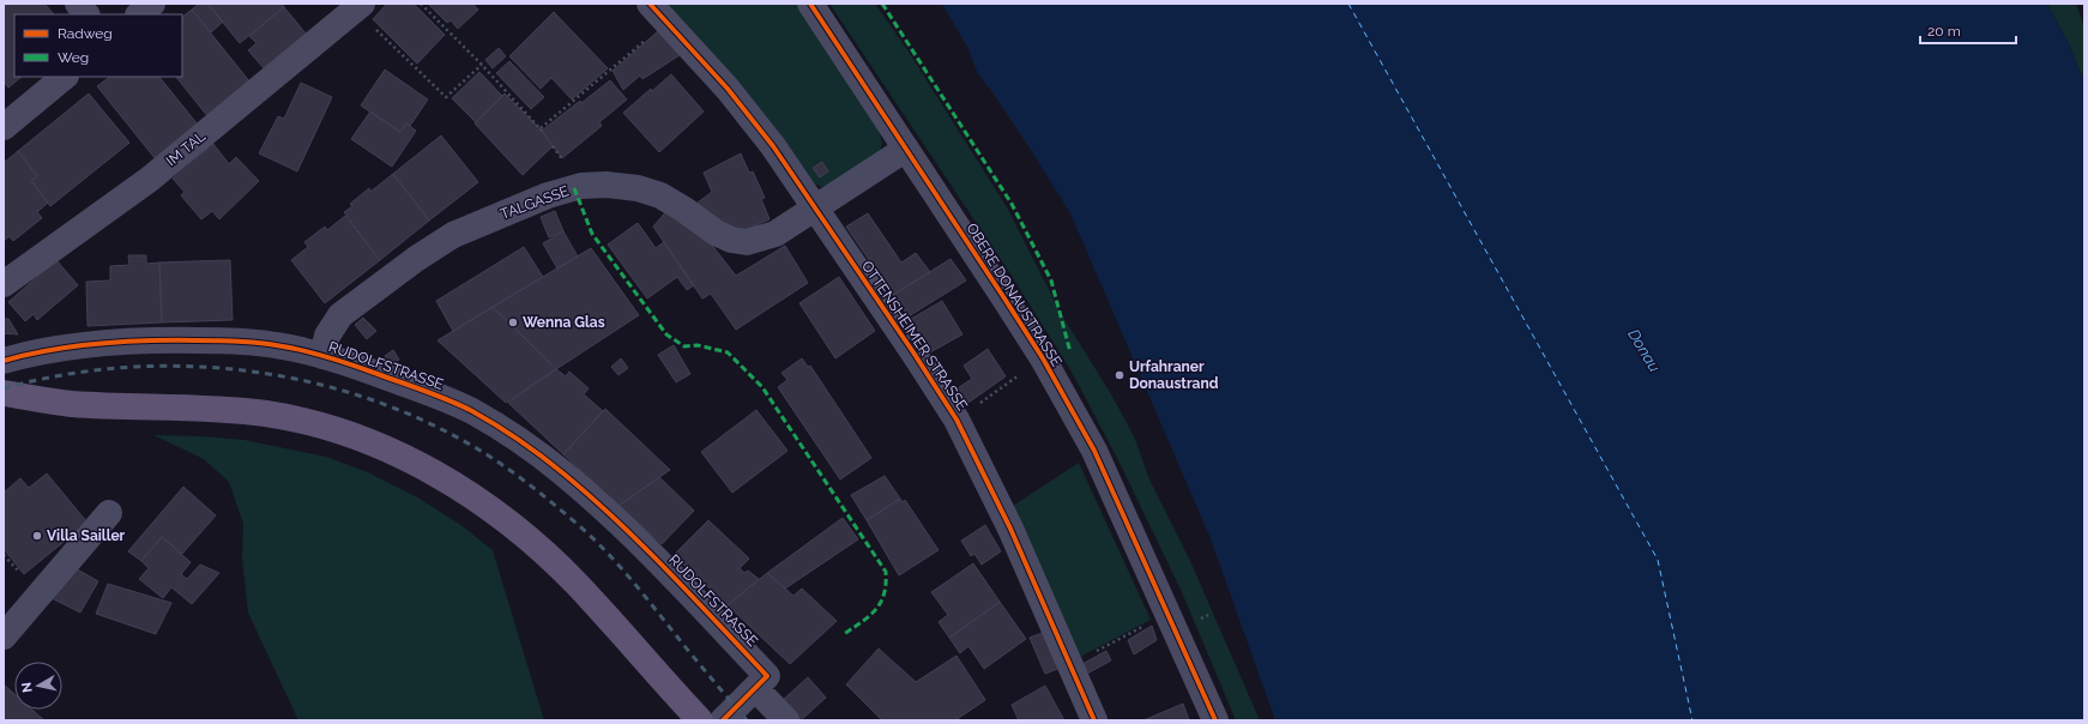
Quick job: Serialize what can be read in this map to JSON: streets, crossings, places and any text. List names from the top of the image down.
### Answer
{
  "streets": {
    "street": [
      "IM TAL",
      "TALGASSE",
      "OBERE DONAUSTRASSE",
      "OTTENSHEIMER STRASSE",
      "RUDOLFSTRASSE"
    ]
  },
  "crossings": [
    ["TALGASSE", "OBERE DONAUSTRASSE"],
    ["TALGASSE", "OTTENSHEIMER STRASSE"],
    ["TALGASSE", "RUDOLFSTRASSE"]
  ],
  "water": ["Donau"],
  "places": ["Wenna Glas", "Urfahraner Donaustrand", "Villa Sailler"],
  "legend": ["Radweg", "Weg"],
  "scale_bar": "20 m",
  "north": "left"
}
